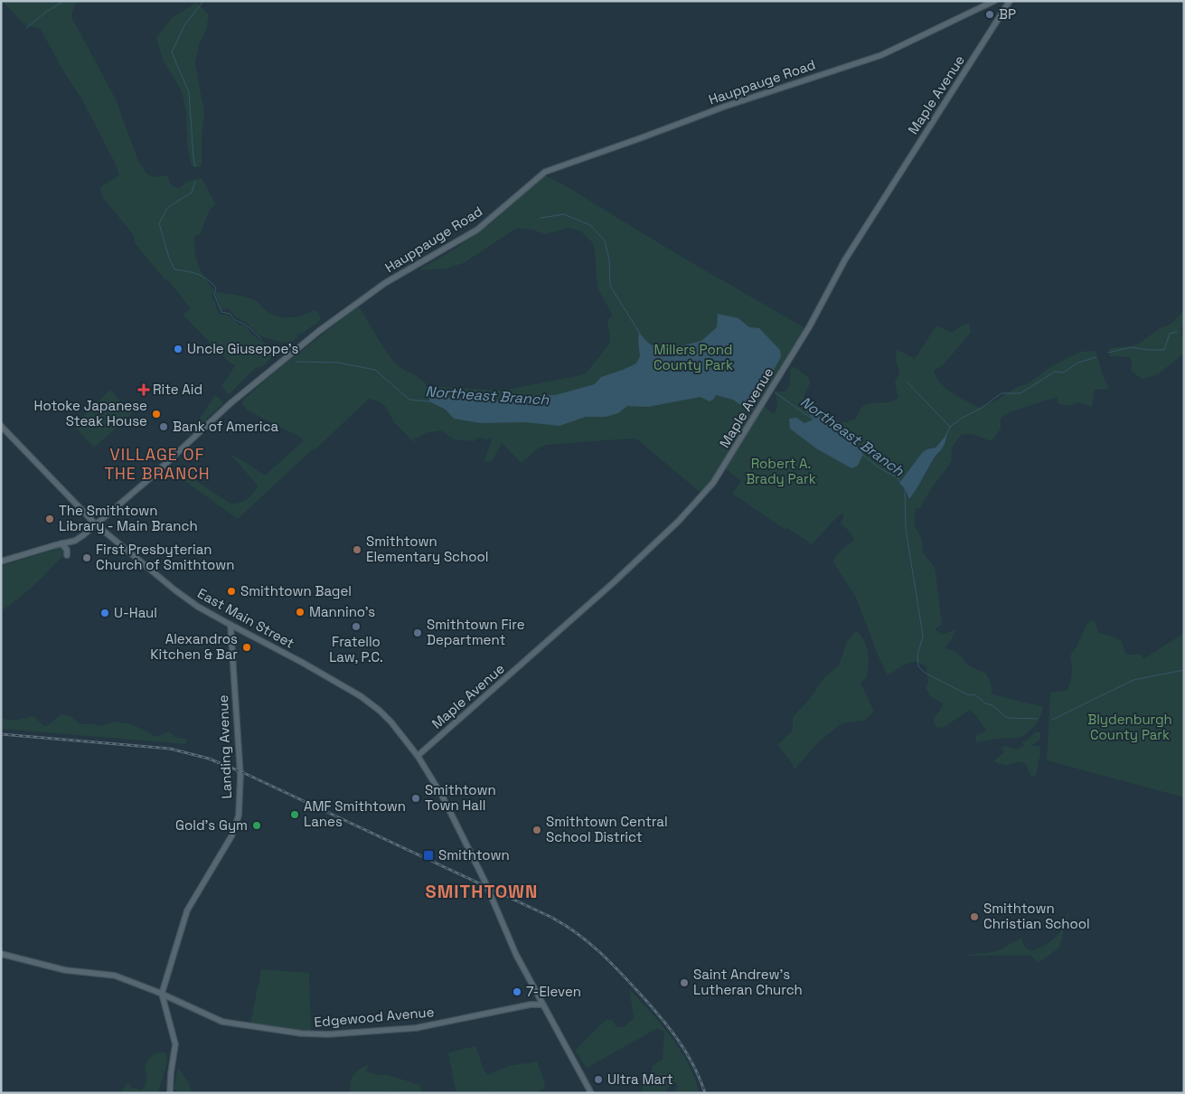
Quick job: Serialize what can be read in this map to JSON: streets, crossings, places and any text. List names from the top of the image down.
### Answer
{
  "streets": {
    "main road": [
      "Hauppauge Road",
      "Maple Avenue",
      "East Main Street",
      "Landing Avenue",
      "Edgewood Avenue"
    ]
  },
  "crossings": [
    ["Hauppauge Road", "East Main Street"],
    ["Maple Avenue", "East Main Street"],
    ["East Main Street", "Landing Avenue"],
    ["East Main Street", "Edgewood Avenue"],
    ["Landing Avenue", "Edgewood Avenue"]
  ],
  "districts": ["VILLAGE OF THE BRANCH", "SMITHTOWN"],
  "water": ["Northeast Branch"],
  "parks": ["Millers Pond County Park", "Robert A. Brady Park", "Blydenburgh County Park"],
  "places": {
    "other": [
      "BP",
      "Uncle Giuseppe's",
      "Hotoke Japanese Steak House",
      "Bank of America",
      "The Smithtown Library - Main Branch",
      "Smithtown Elementary School",
      "First Presbyterian Church of Smithtown",
      "Smithtown Bagel",
      "Mannino's",
      "U-Haul",
      "Fratello Law, P.C.",
      "Smithtown Fire Department",
      "Alexandros Kitchen & Bar",
      "Smithtown Town Hall",
      "AMF Smithtown Lanes",
      "Gold's Gym",
      "Smithtown Central School District",
      "Smithtown Christian School",
      "Saint Andrew's Lutheran Church",
      "7-Eleven",
      "Ultra Mart"
    ],
    "health": ["Rite Aid"],
    "transit": ["Smithtown"]
  }
}
